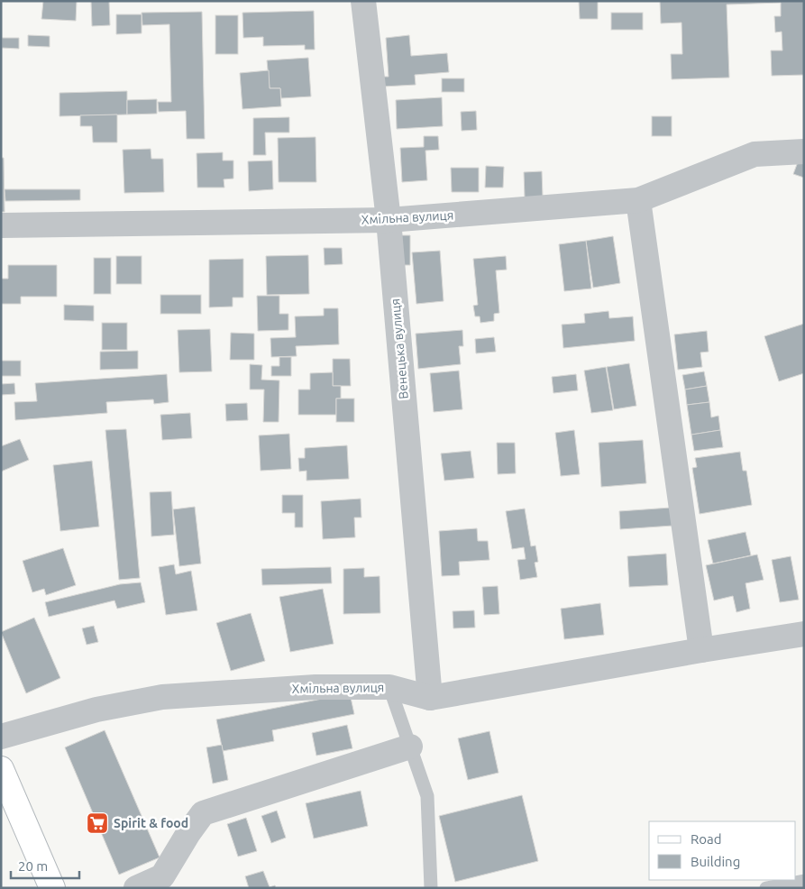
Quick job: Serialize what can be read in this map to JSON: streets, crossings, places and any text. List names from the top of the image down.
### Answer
{
  "streets": {
    "street": ["Хмільна вулиця", "Венецька вулиця"]
  },
  "crossings": [
    ["Хмільна вулиця", "Венецька вулиця"]
  ],
  "places": {
    "supermarket": ["Spirit & food"]
  },
  "legend": ["Road", "Building"],
  "scale_bar": "20 m"
}
